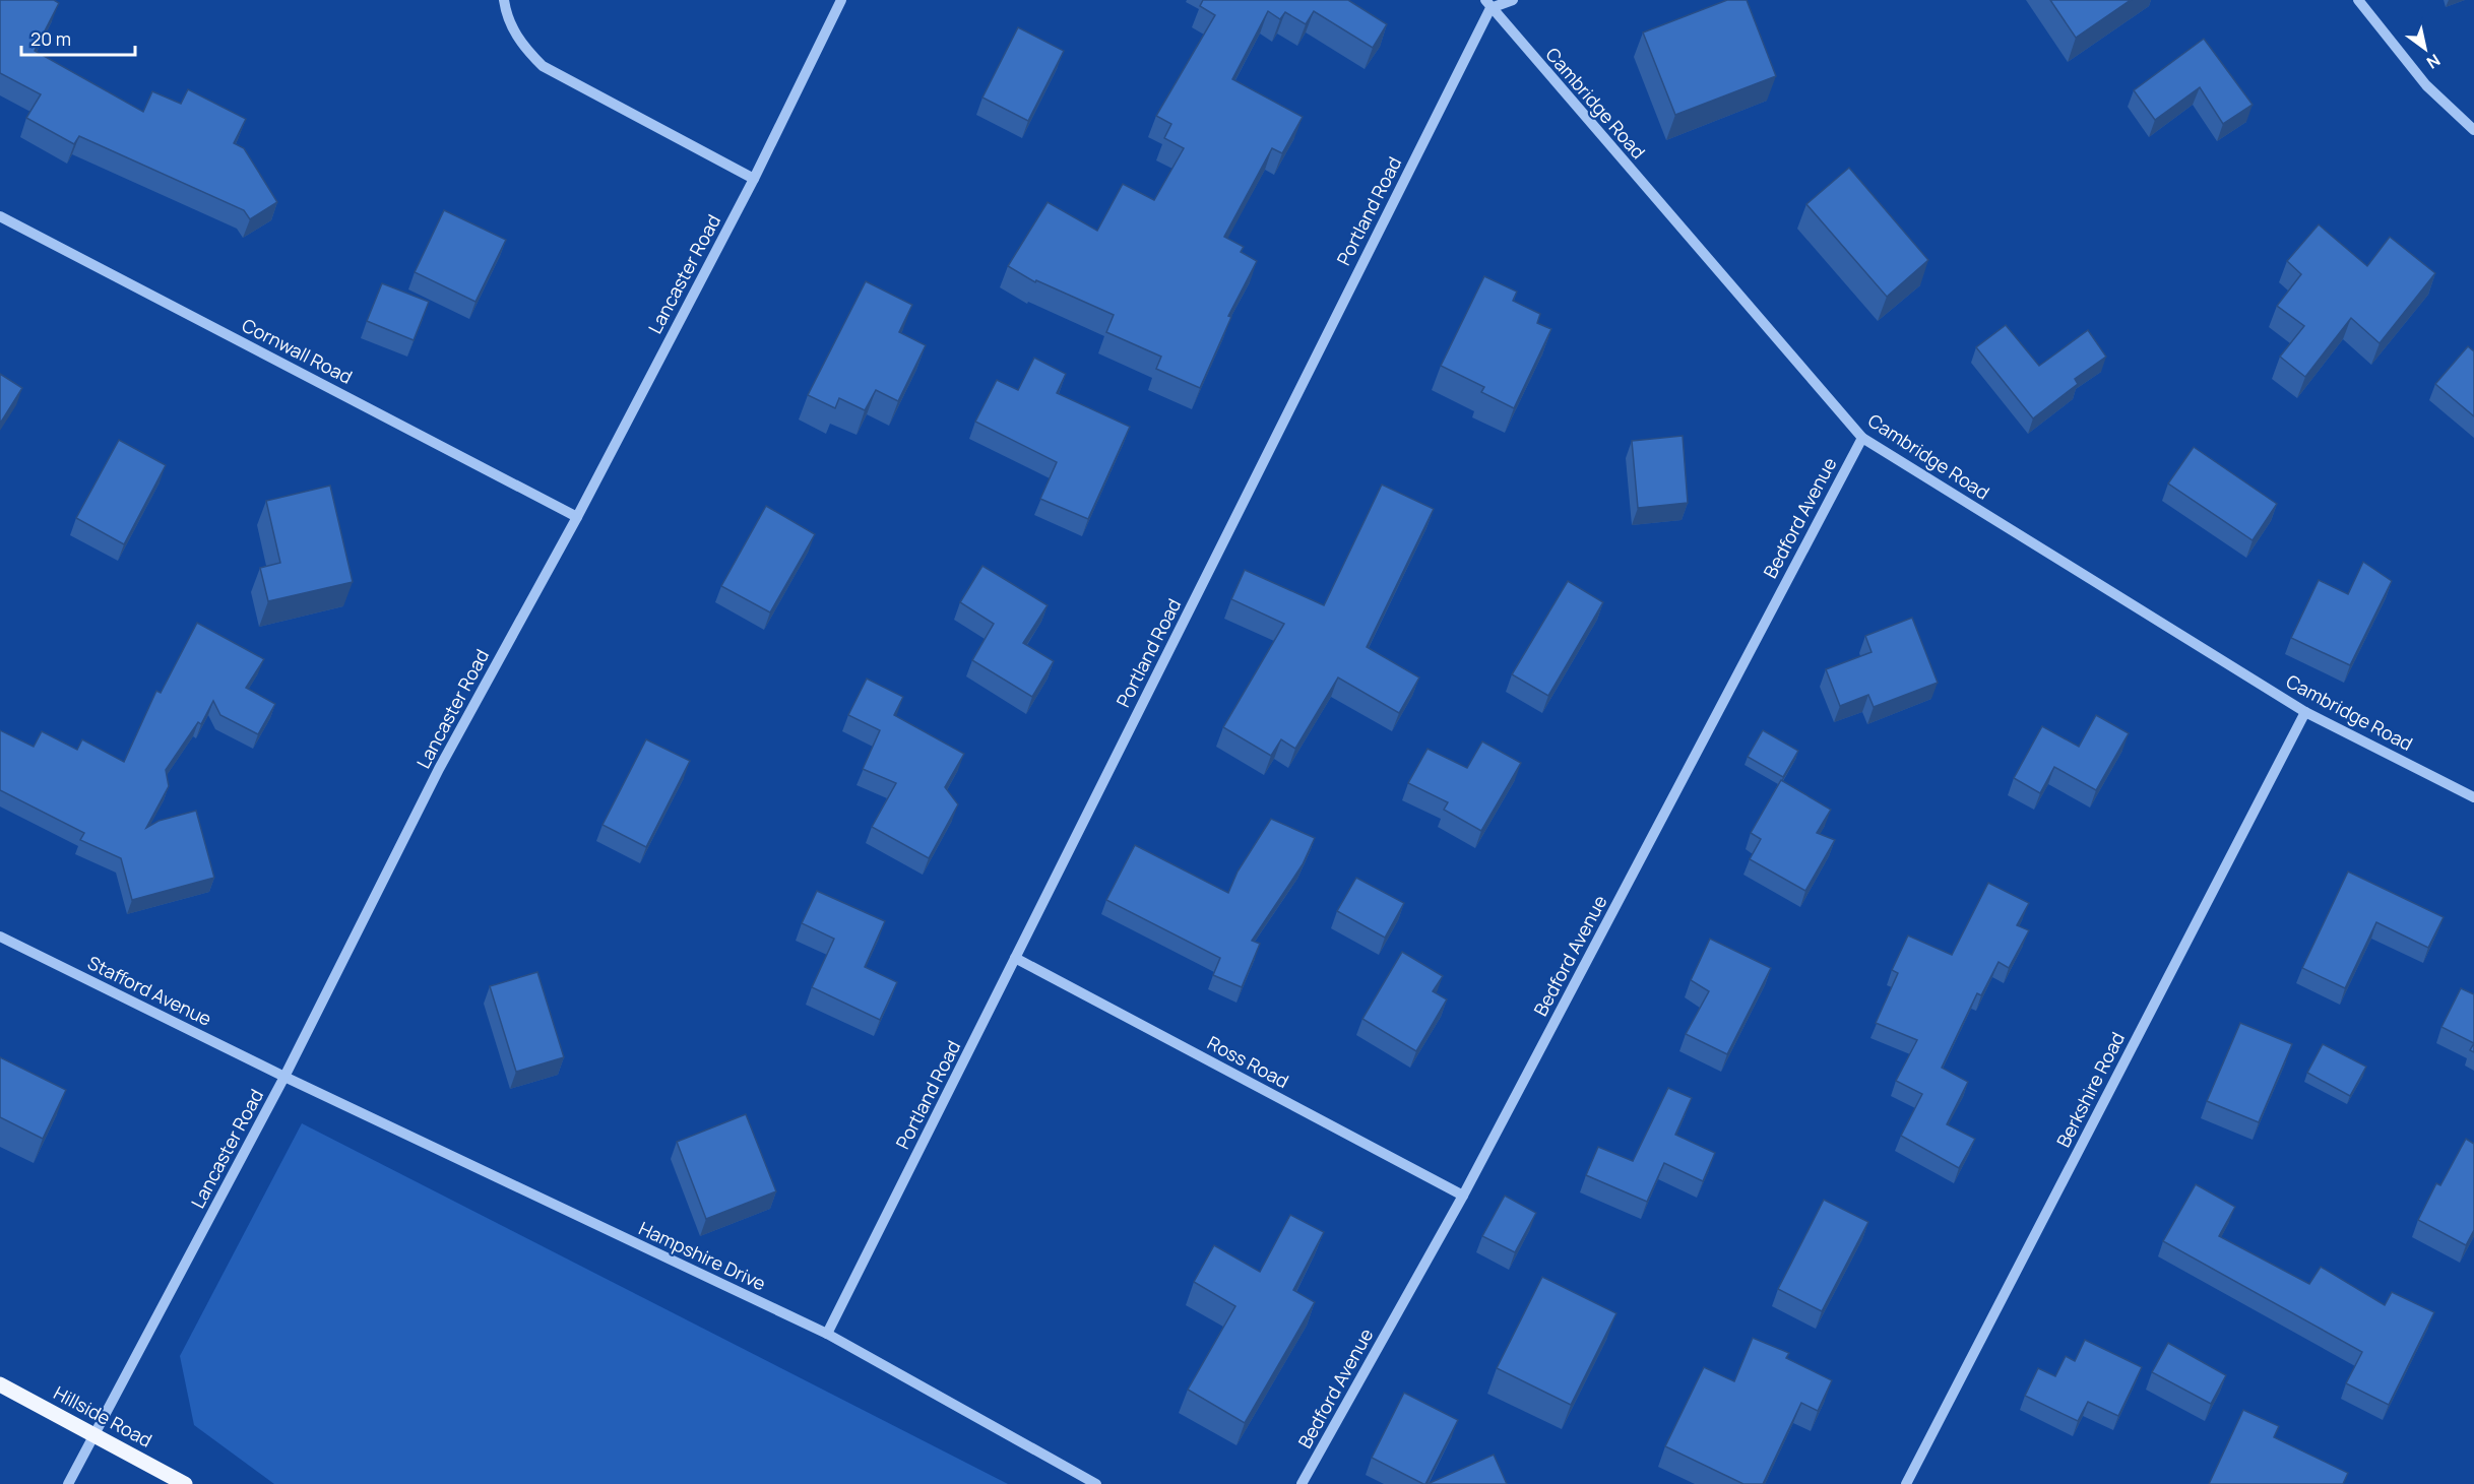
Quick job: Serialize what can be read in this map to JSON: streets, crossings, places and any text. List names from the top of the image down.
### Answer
{
  "streets": {
    "main road": ["Hillside Road"],
    "street": [
      "Cambridge Road",
      "Portland Road",
      "Lancaster Road",
      "Cornwall Road",
      "Bedford Avenue",
      "Stafford Avenue",
      "Ross Road",
      "Berkshire Road",
      "Hampshire Drive"
    ]
  },
  "crossings": [
    ["Cambridge Road", "Portland Road"],
    ["Cambridge Road", "Bedford Avenue"],
    ["Cambridge Road", "Berkshire Road"],
    ["Portland Road", "Ross Road"],
    ["Portland Road", "Hampshire Drive"],
    ["Lancaster Road", "Cornwall Road"],
    ["Lancaster Road", "Stafford Avenue"],
    ["Lancaster Road", "Hampshire Drive"],
    ["Lancaster Road", "Hillside Road"],
    ["Bedford Avenue", "Ross Road"],
    ["Stafford Avenue", "Hampshire Drive"]
  ],
  "scale_bar": "20 m",
  "north": "bottom right"
}
